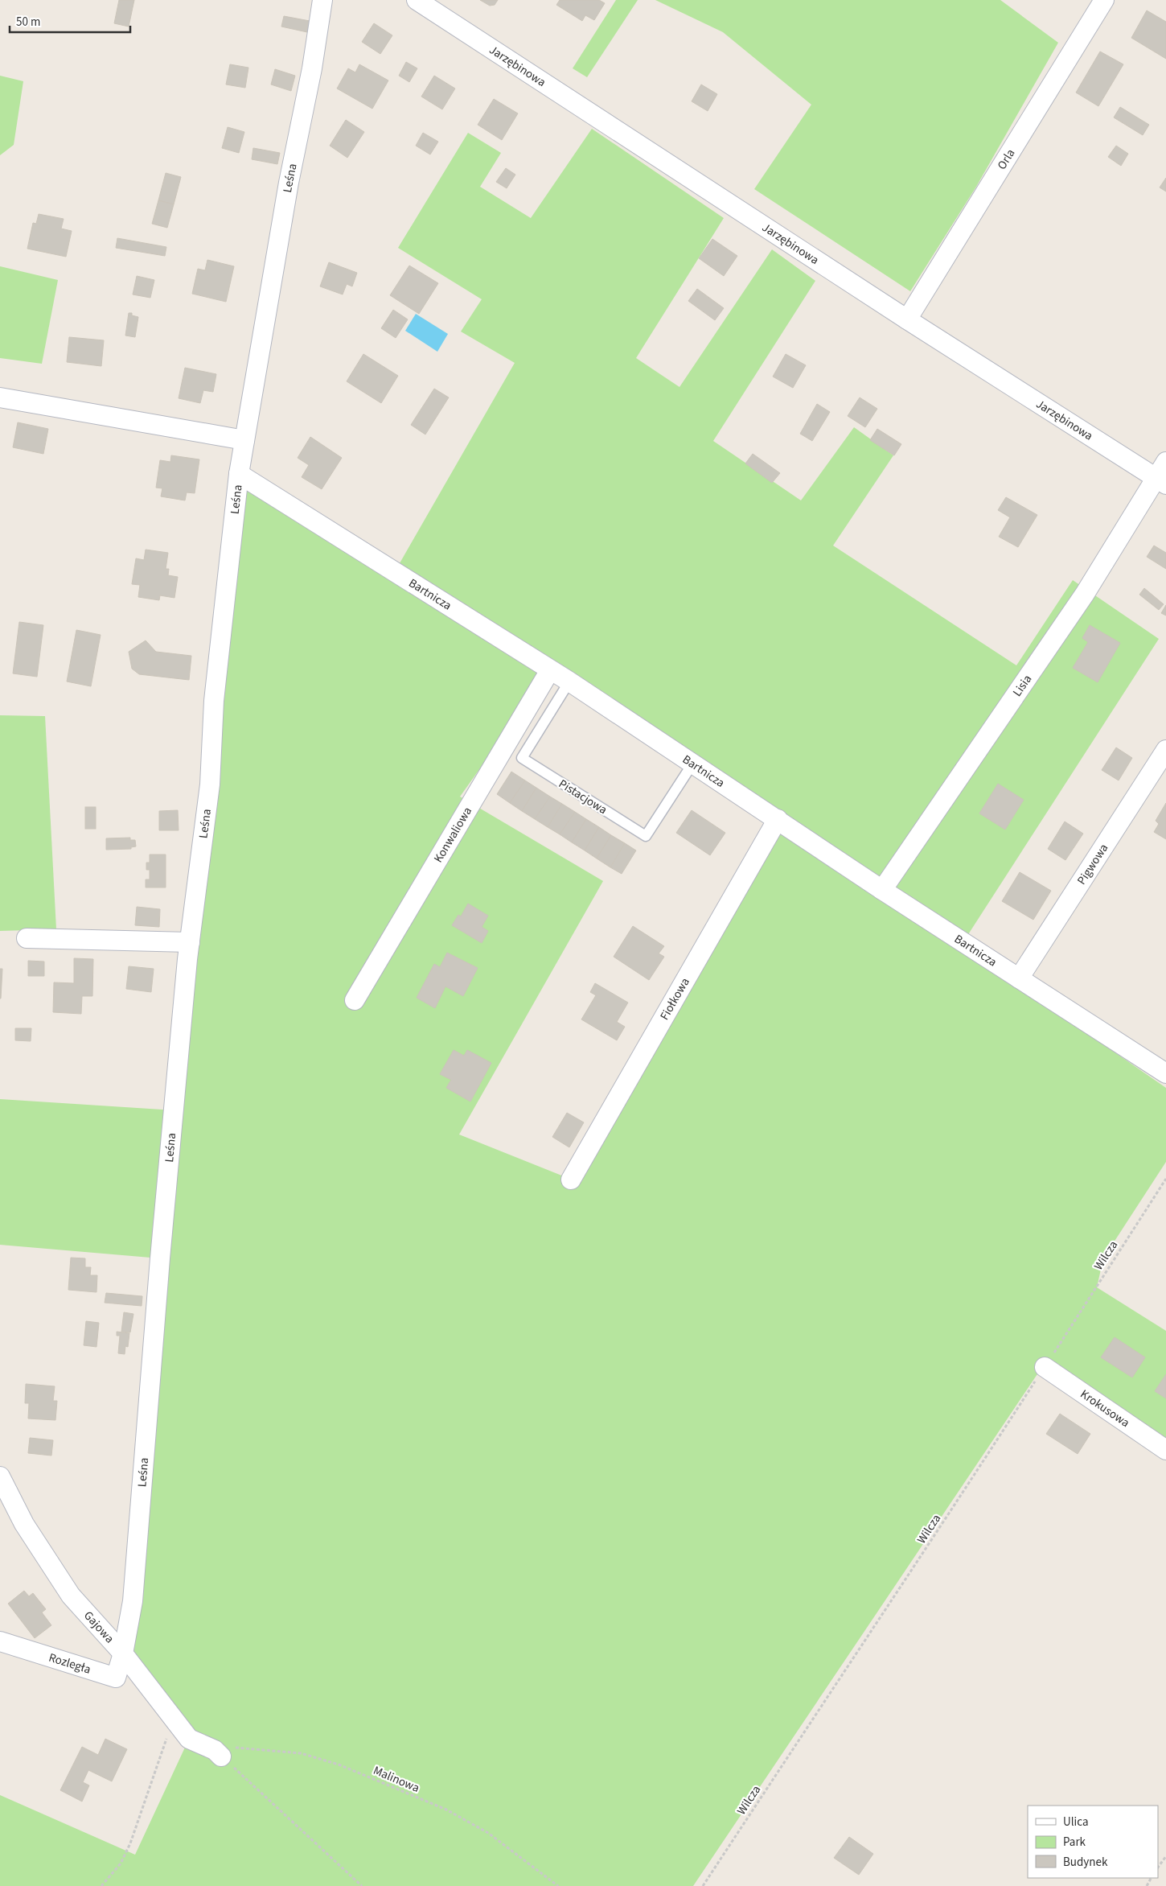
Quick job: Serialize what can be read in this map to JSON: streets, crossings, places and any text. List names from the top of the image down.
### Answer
{
  "streets": {
    "street": [
      "Jarzębinowa",
      "Orla",
      "Leśna",
      "Bartnicza",
      "Lisia",
      "Konwaliowa",
      "Pigwowa",
      "Fiołkowa",
      "Krokusowa",
      "Gajowa",
      "Rozległa"
    ],
    "lane": ["Pistacjowa"],
    "path": ["Wilcza", "Malinowa"]
  },
  "crossings": [
    ["Jarzębinowa", "Orla"],
    ["Jarzębinowa", "Lisia"],
    ["Leśna", "Bartnicza"],
    ["Leśna", "Gajowa"],
    ["Leśna", "Rozległa"],
    ["Bartnicza", "Lisia"],
    ["Bartnicza", "Pistacjowa"],
    ["Bartnicza", "Konwaliowa"],
    ["Bartnicza", "Pigwowa"],
    ["Bartnicza", "Fiołkowa"],
    ["Wilcza", "Krokusowa"],
    ["Gajowa", "Rozległa"],
    ["Gajowa", "Malinowa"]
  ],
  "legend": ["Ulica", "Park", "Budynek"],
  "scale_bar": "50 m"
}
